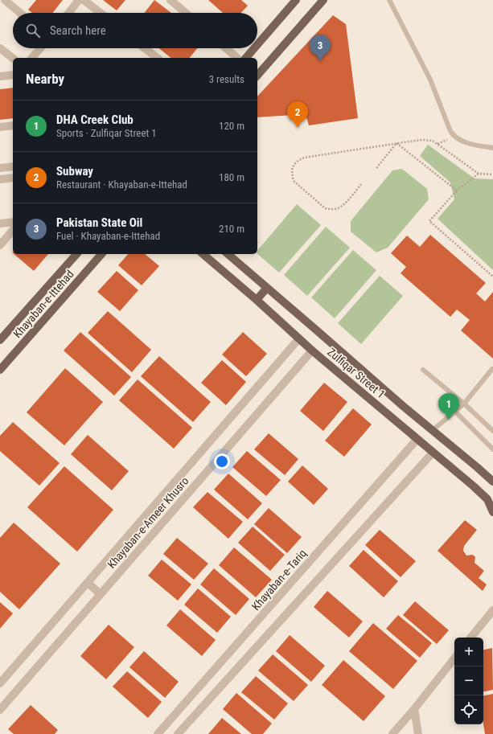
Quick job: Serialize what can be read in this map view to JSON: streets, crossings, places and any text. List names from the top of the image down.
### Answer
{
  "streets": {
    "main road": ["Khayaban-e-Ittehad", "Zulfiqar Street 1"],
    "street": ["Khayaban-e-Ameer Khusro", "Khayaban-e-Tariq"]
  },
  "crossings": [
    ["Zulfiqar Street 1", "Khayaban-e-Ameer Khusro"],
    ["Zulfiqar Street 1", "Khayaban-e-Tariq"]
  ],
  "page": {
    "search": "Search here",
    "pins": ["3", "2", "1"],
    "heading": ["Nearby", "3 results"],
    "list": [
      {
        "mark": "1",
        "name": "DHA Creek Club",
        "note": "Sports · Zulfiqar Street 1",
        "value": "120 m"
      },
      {
        "mark": "2",
        "name": "Subway",
        "note": "Restaurant · Khayaban-e-Ittehad",
        "value": "180 m"
      },
      {
        "mark": "3",
        "name": "Pakistan State Oil",
        "note": "Fuel · Khayaban-e-Ittehad",
        "value": "210 m"
      }
    ],
    "map_buttons": ["+", "−"]
  }
}
